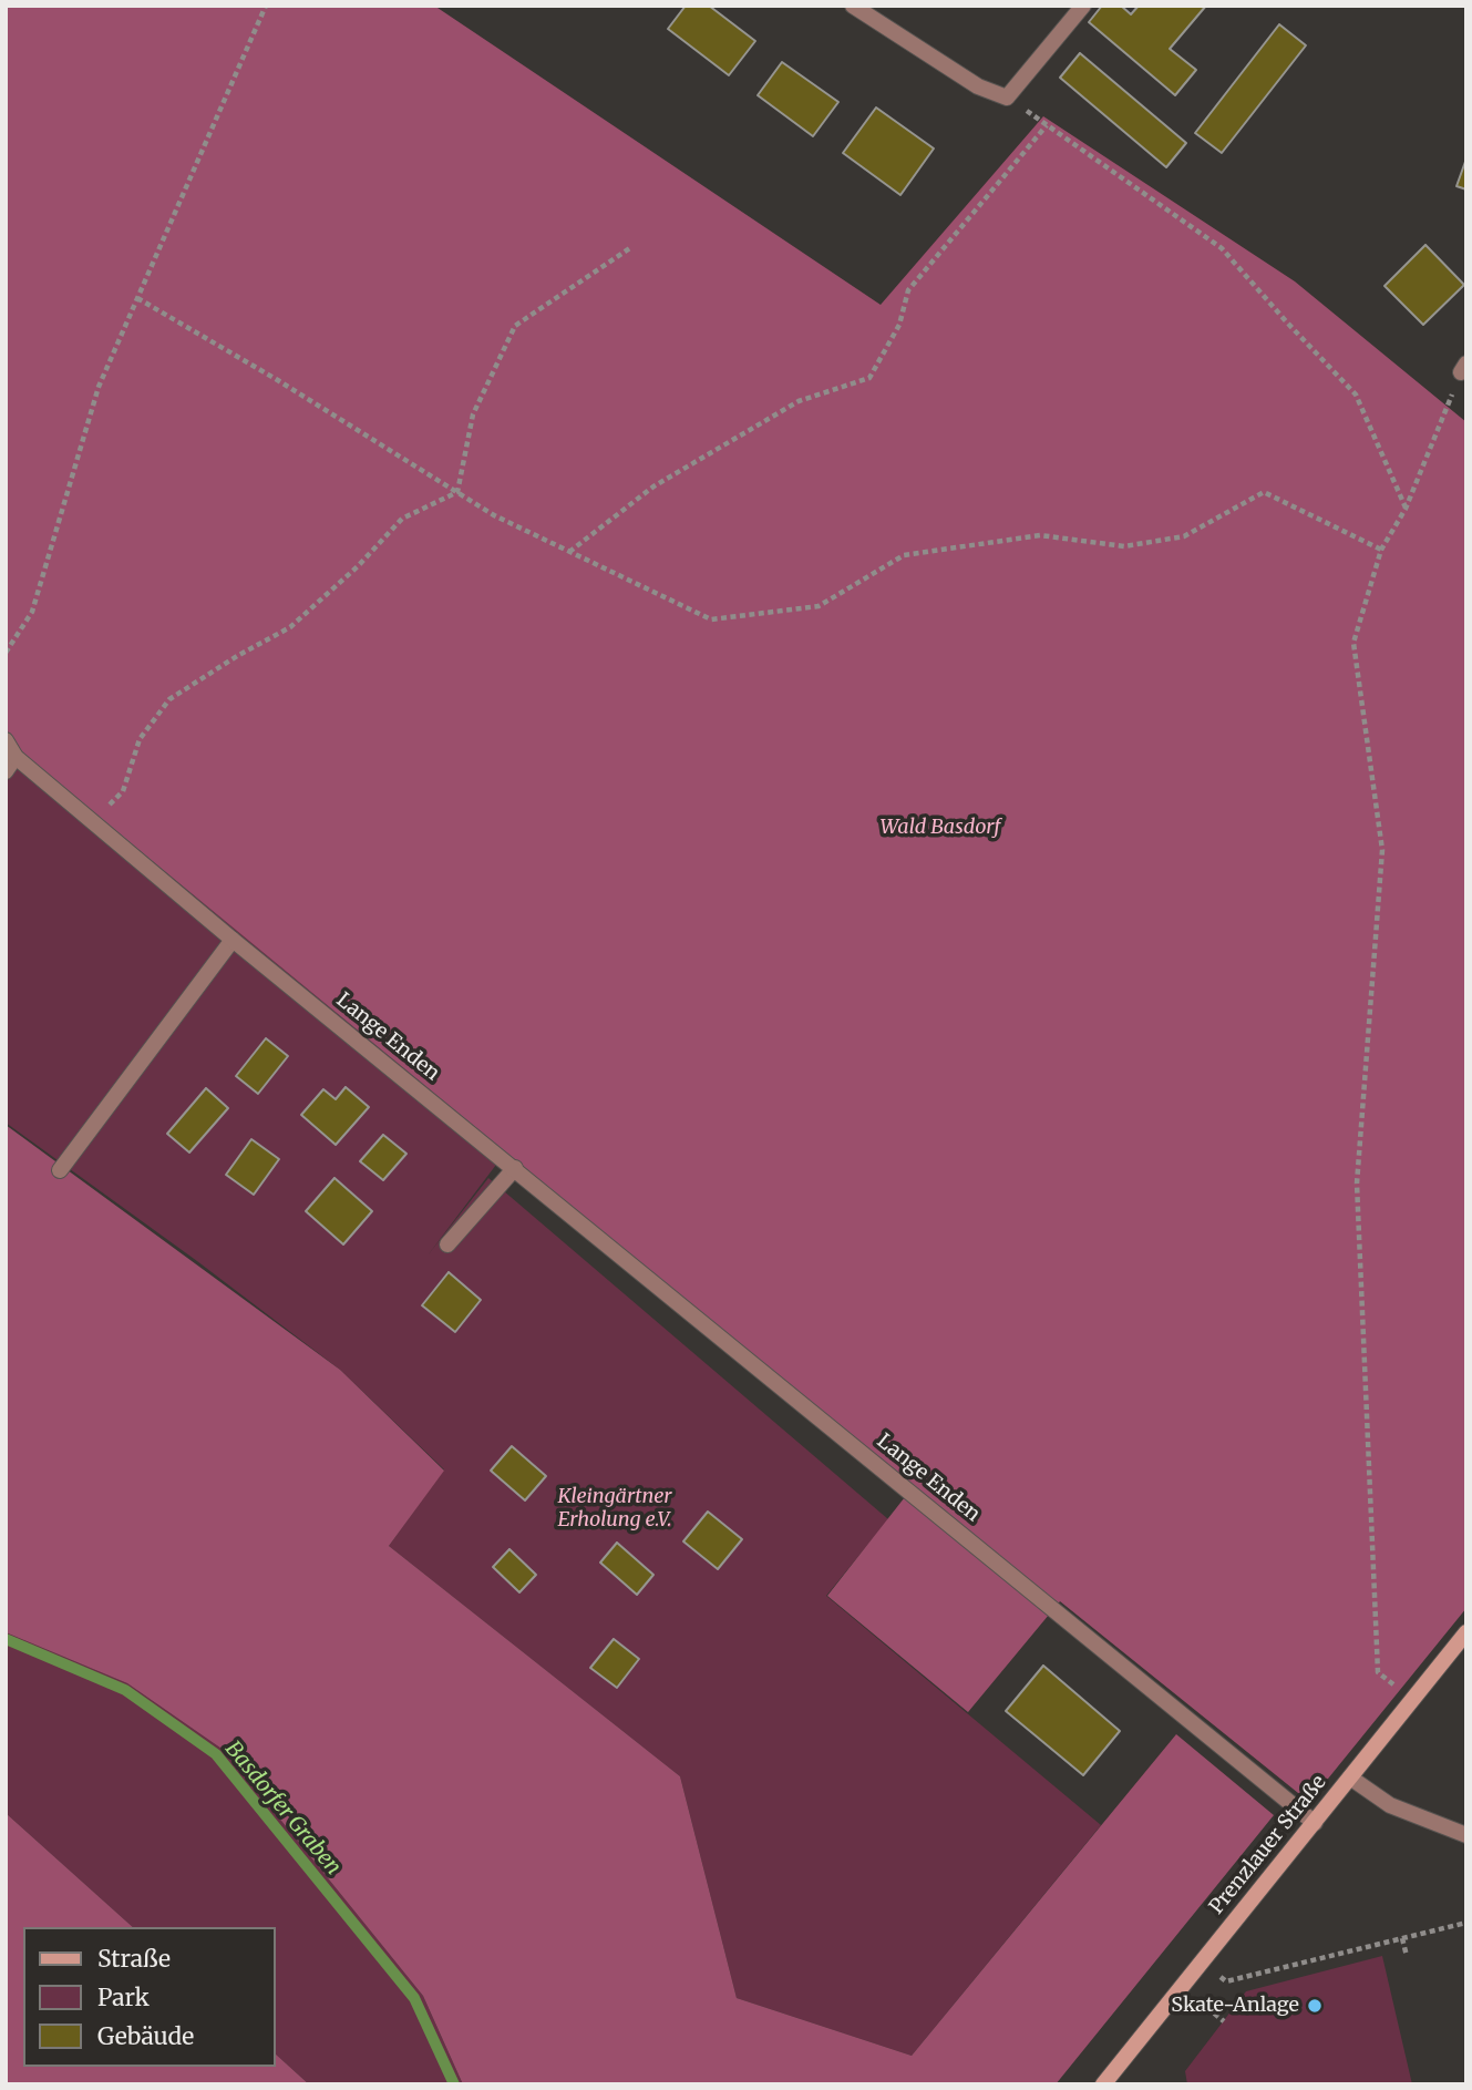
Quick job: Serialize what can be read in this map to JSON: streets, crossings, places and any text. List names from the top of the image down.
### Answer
{
  "streets": {
    "main road": ["Prenzlauer Straße"],
    "street": ["Lange Enden"]
  },
  "crossings": [
    ["Lange Enden", "Prenzlauer Straße"]
  ],
  "water": ["Basdorfer Graben"],
  "parks": ["Wald Basdorf", "Kleingärtner Erholung e.V."],
  "places": ["Skate-Anlage"],
  "legend": ["Straße", "Park", "Gebäude"]
}
